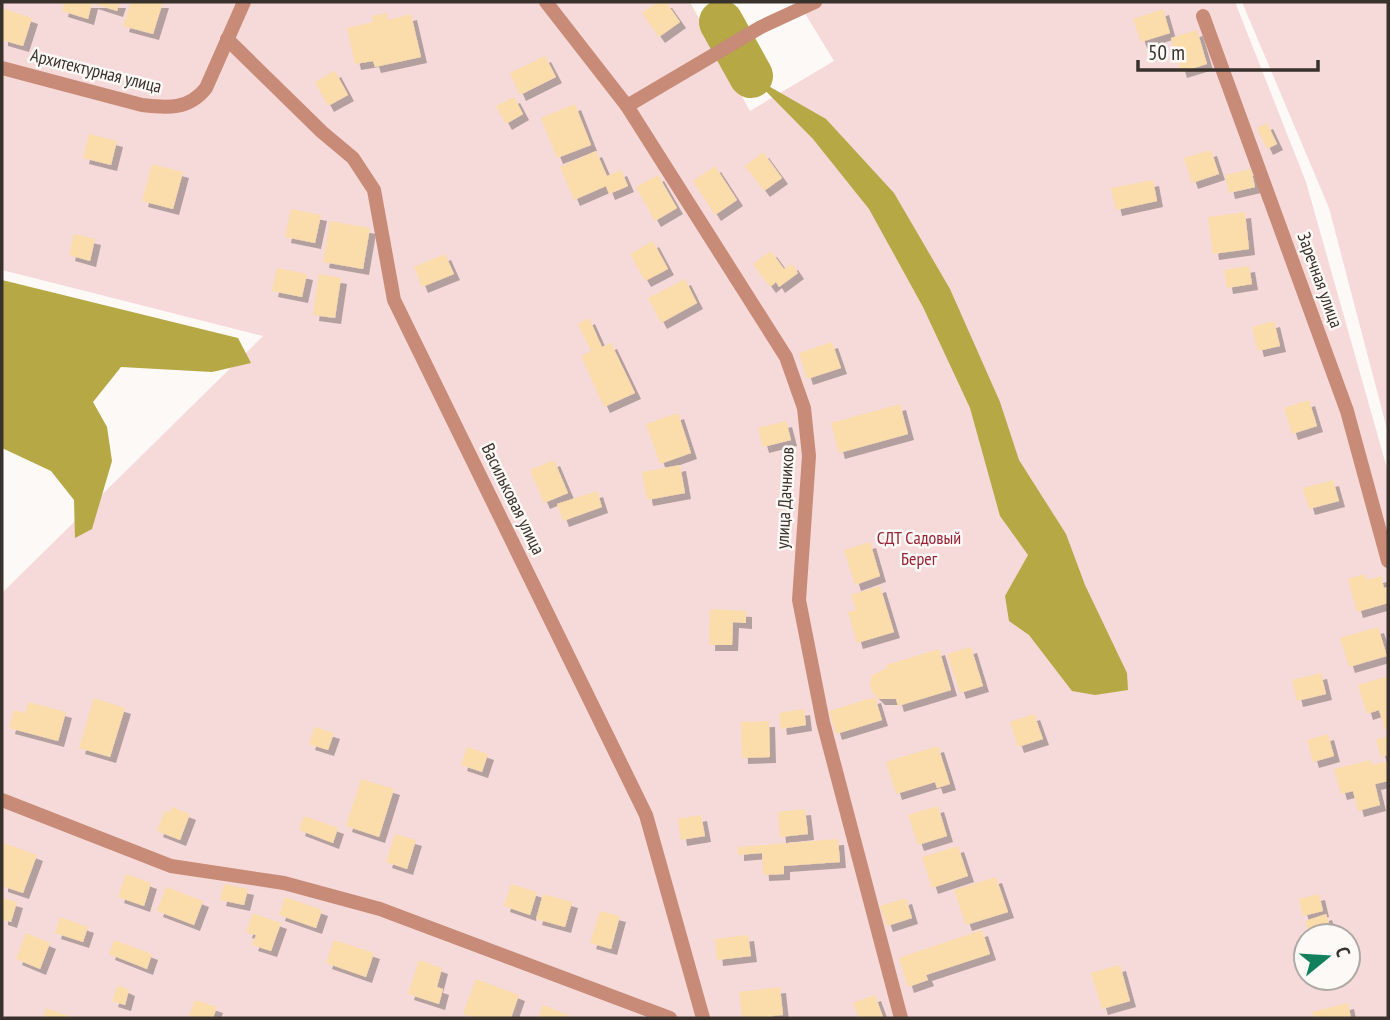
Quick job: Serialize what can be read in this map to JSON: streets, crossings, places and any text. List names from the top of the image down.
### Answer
{
  "streets": {
    "street": [
      "Архитектурная улица",
      "Заречная улица",
      "улица Дачников",
      "Васильковая улица"
    ]
  },
  "crossings": [
    ["Архитектурная улица", "Васильковая улица"]
  ],
  "parks": ["СДТ Садовый Берег"],
  "scale_bar": "50 m",
  "north": "right"
}
